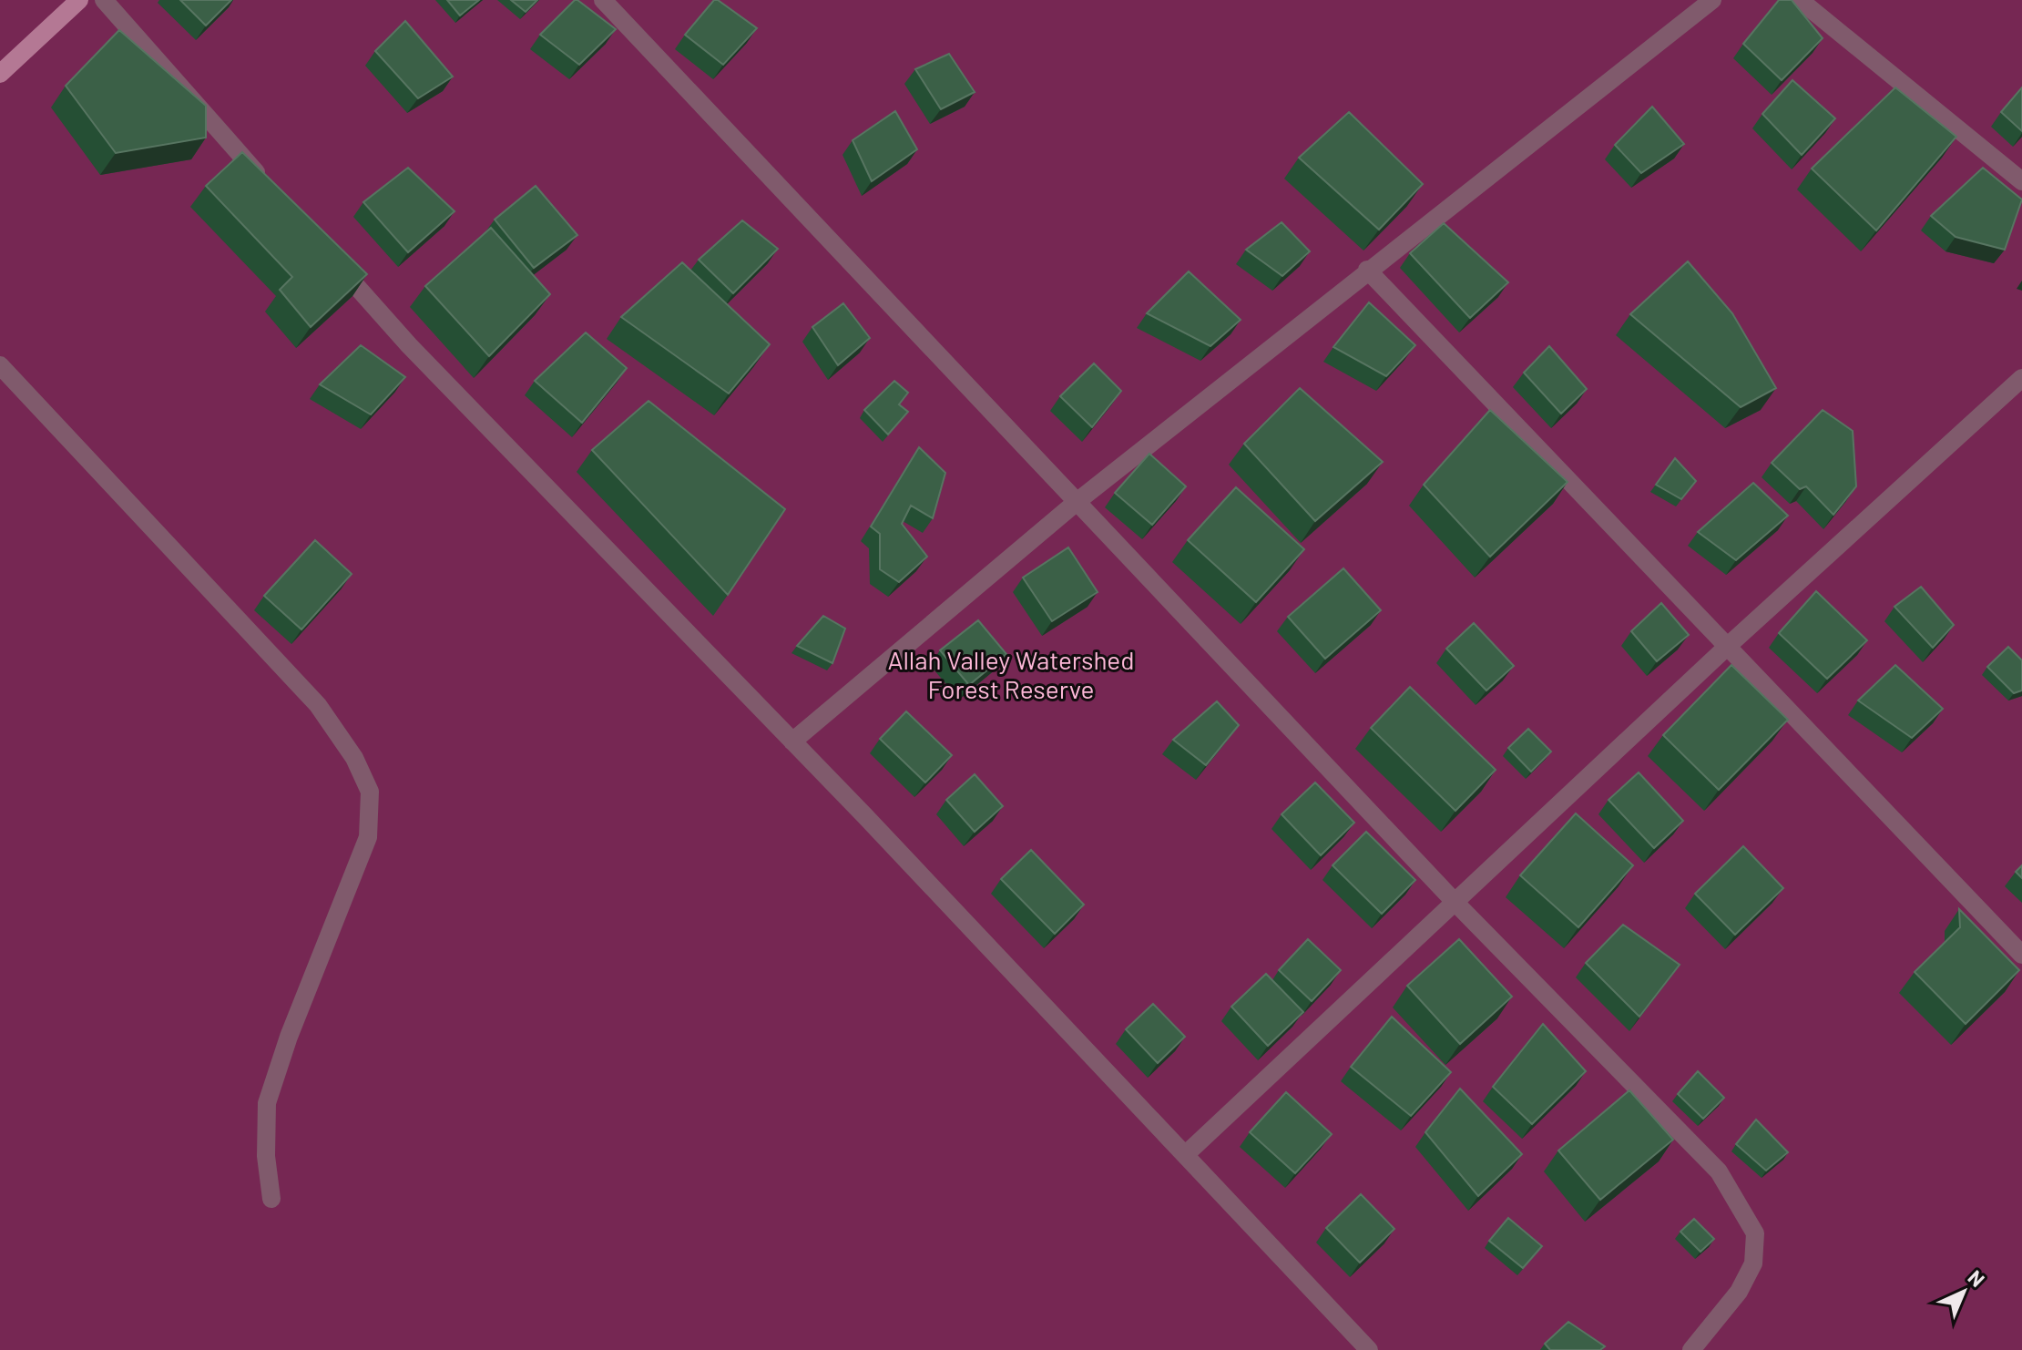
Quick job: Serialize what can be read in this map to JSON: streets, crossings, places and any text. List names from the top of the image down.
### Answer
{
  "parks": ["Allah Valley Watershed Forest Reserve"],
  "north": "top right"
}
